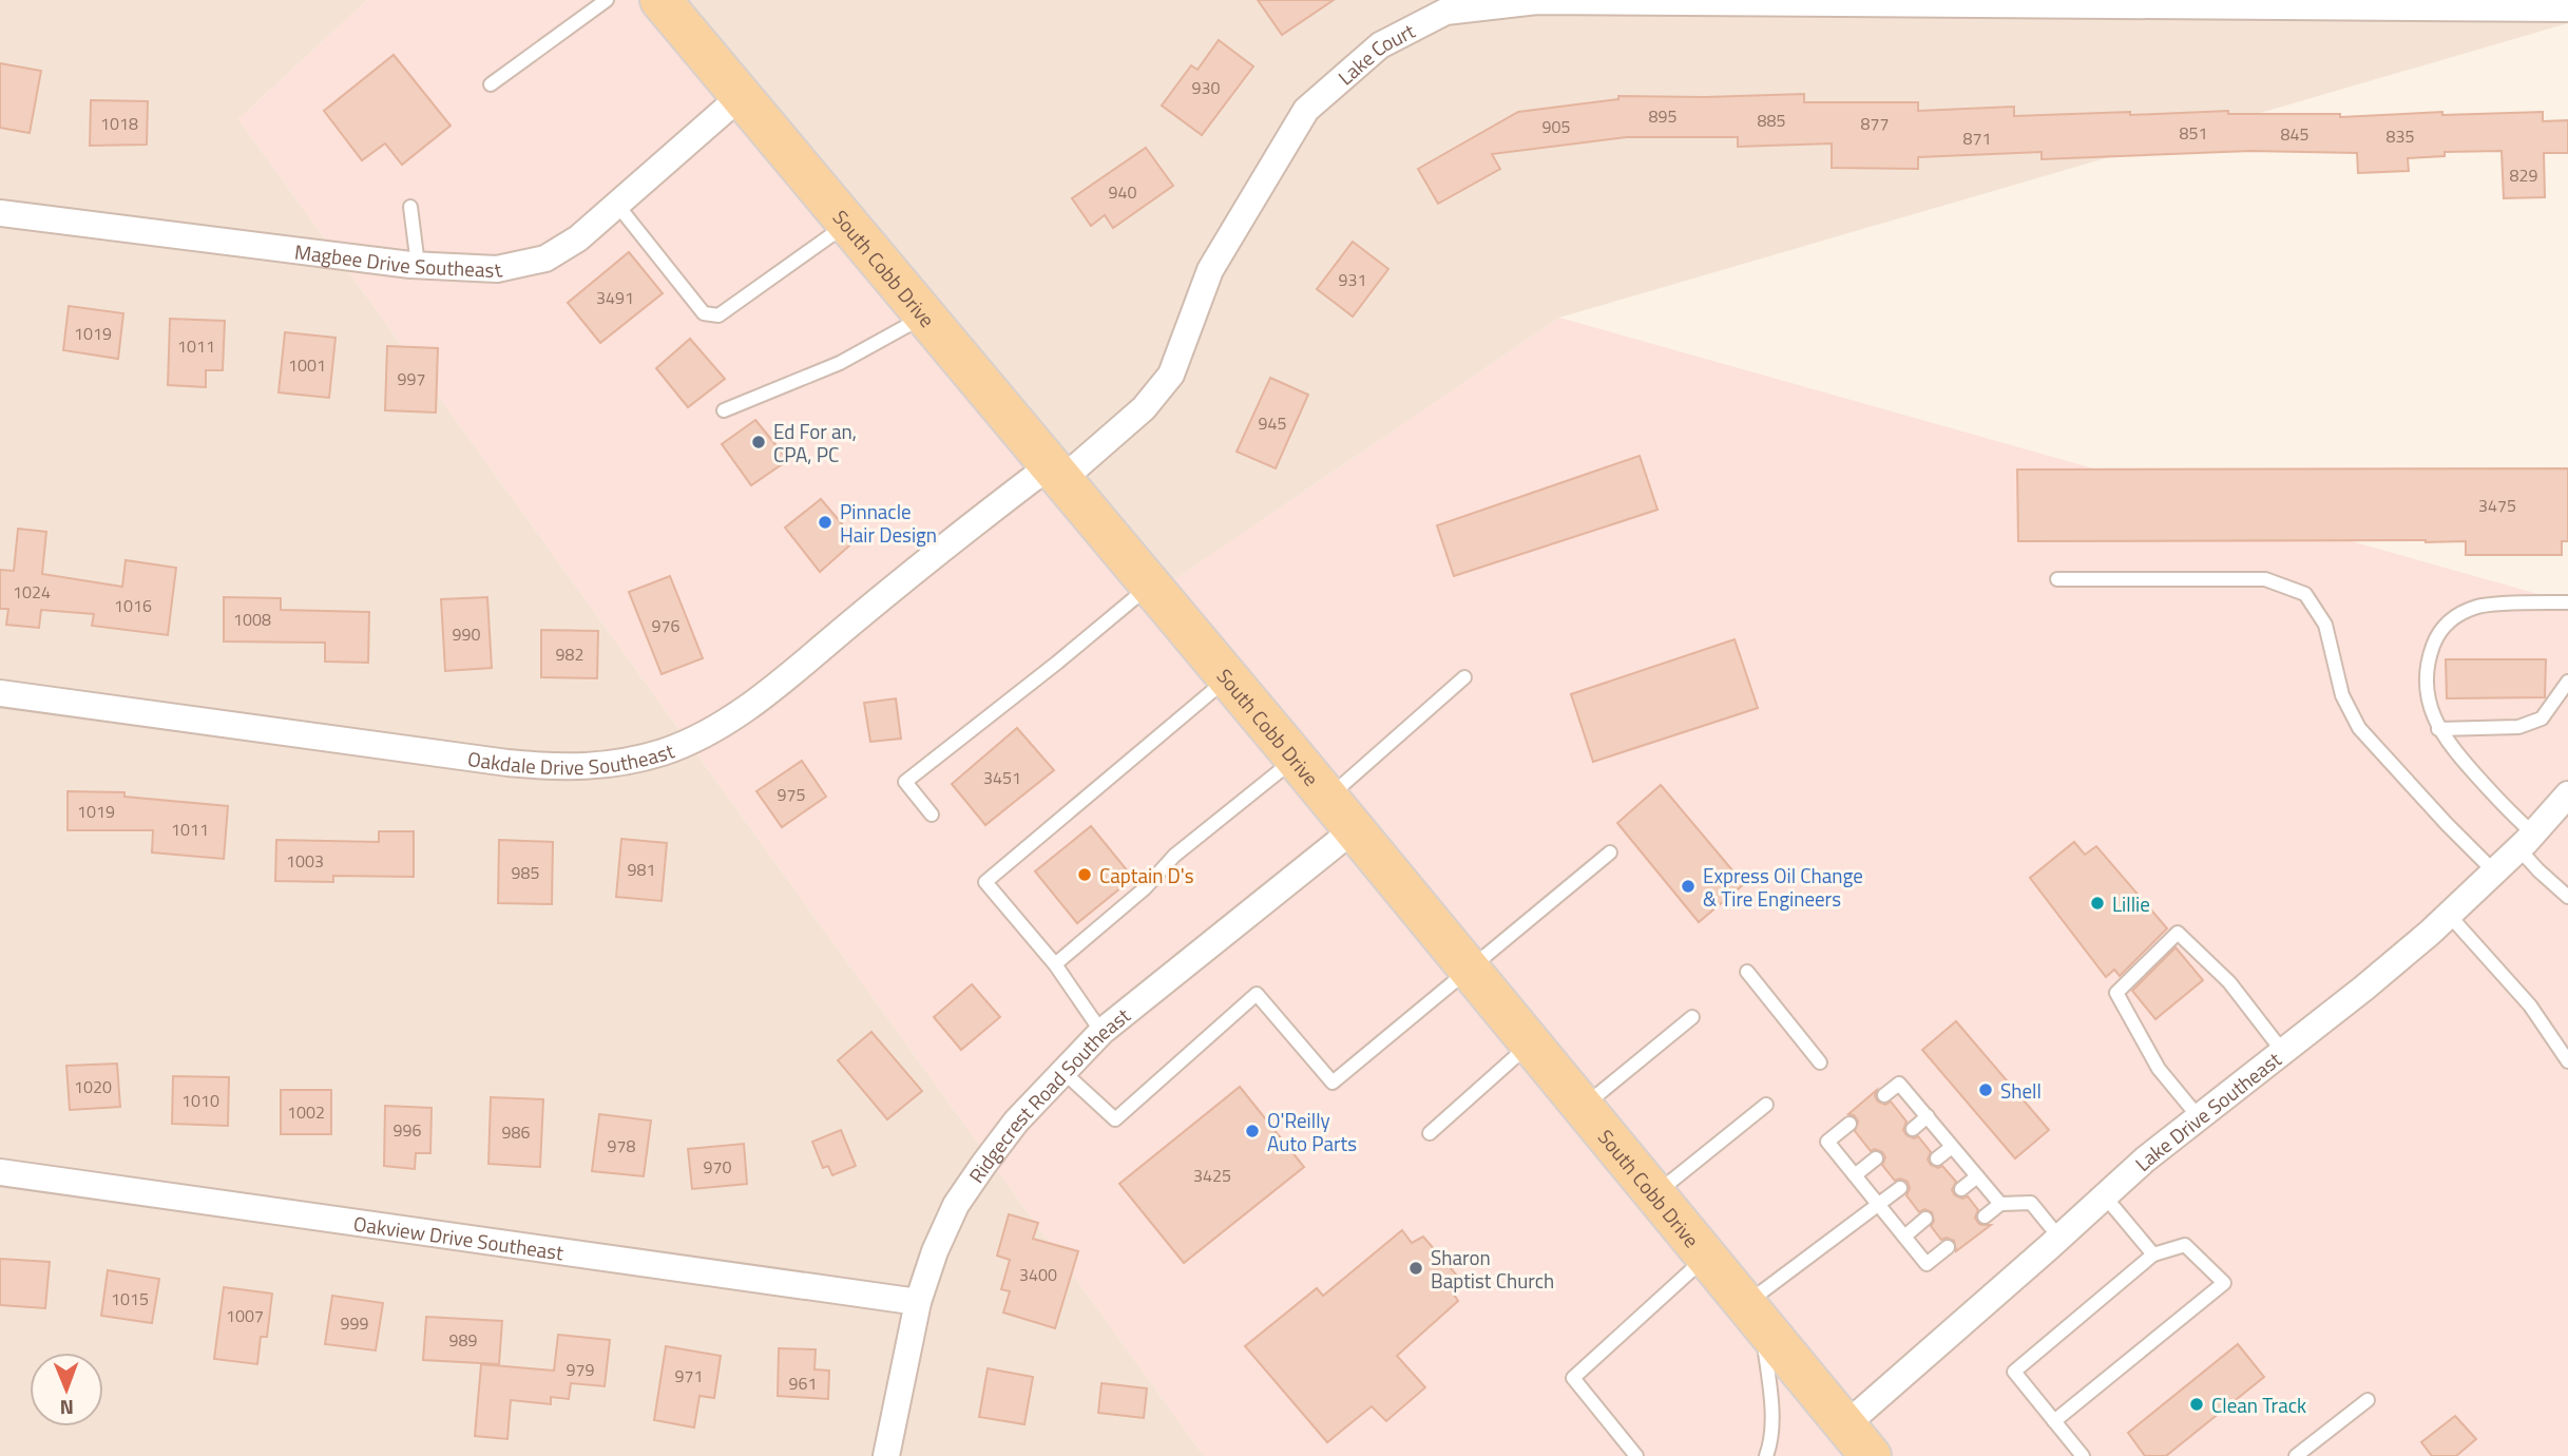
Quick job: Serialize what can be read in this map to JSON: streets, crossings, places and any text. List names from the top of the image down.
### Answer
{
  "streets": {
    "main road": ["South Cobb Drive"],
    "street": [
      "Lake Court",
      "Magbee Drive Southeast",
      "Oakdale Drive Southeast",
      "Ridgecrest Road Southeast",
      "Lake Drive Southeast",
      "Oakview Drive Southeast"
    ]
  },
  "crossings": [
    ["Lake Court", "South Cobb Drive"],
    ["Lake Court", "Oakdale Drive Southeast"],
    ["Magbee Drive Southeast", "South Cobb Drive"],
    ["South Cobb Drive", "Oakdale Drive Southeast"],
    ["South Cobb Drive", "Ridgecrest Road Southeast"],
    ["South Cobb Drive", "Lake Drive Southeast"],
    ["Ridgecrest Road Southeast", "Oakview Drive Southeast"]
  ],
  "places": [
    "Ed For an, CPA, PC",
    "Pinnacle Hair Design",
    "Captain D's",
    "Express Oil Change & Tire Engineers",
    "Lillie",
    "Shell",
    "O'Reilly Auto Parts",
    "Sharon Baptist Church",
    "Clean Track"
  ],
  "house_numbers": [
    "930",
    "895",
    "885",
    "1018",
    "877",
    "905",
    "851",
    "845",
    "835",
    "871",
    "829",
    "940",
    "931",
    "3491",
    "1019",
    "1011",
    "1001",
    "997",
    "945",
    "3475",
    "1024",
    "1016",
    "1008",
    "976",
    "990",
    "982",
    "3451",
    "975",
    "1019",
    "1011",
    "1003",
    "981",
    "985",
    "1020",
    "1010",
    "1002",
    "996",
    "986",
    "978",
    "970",
    "3425",
    "3400",
    "1015",
    "1007",
    "999",
    "989",
    "979",
    "971",
    "961"
  ],
  "north": "bottom"
}
